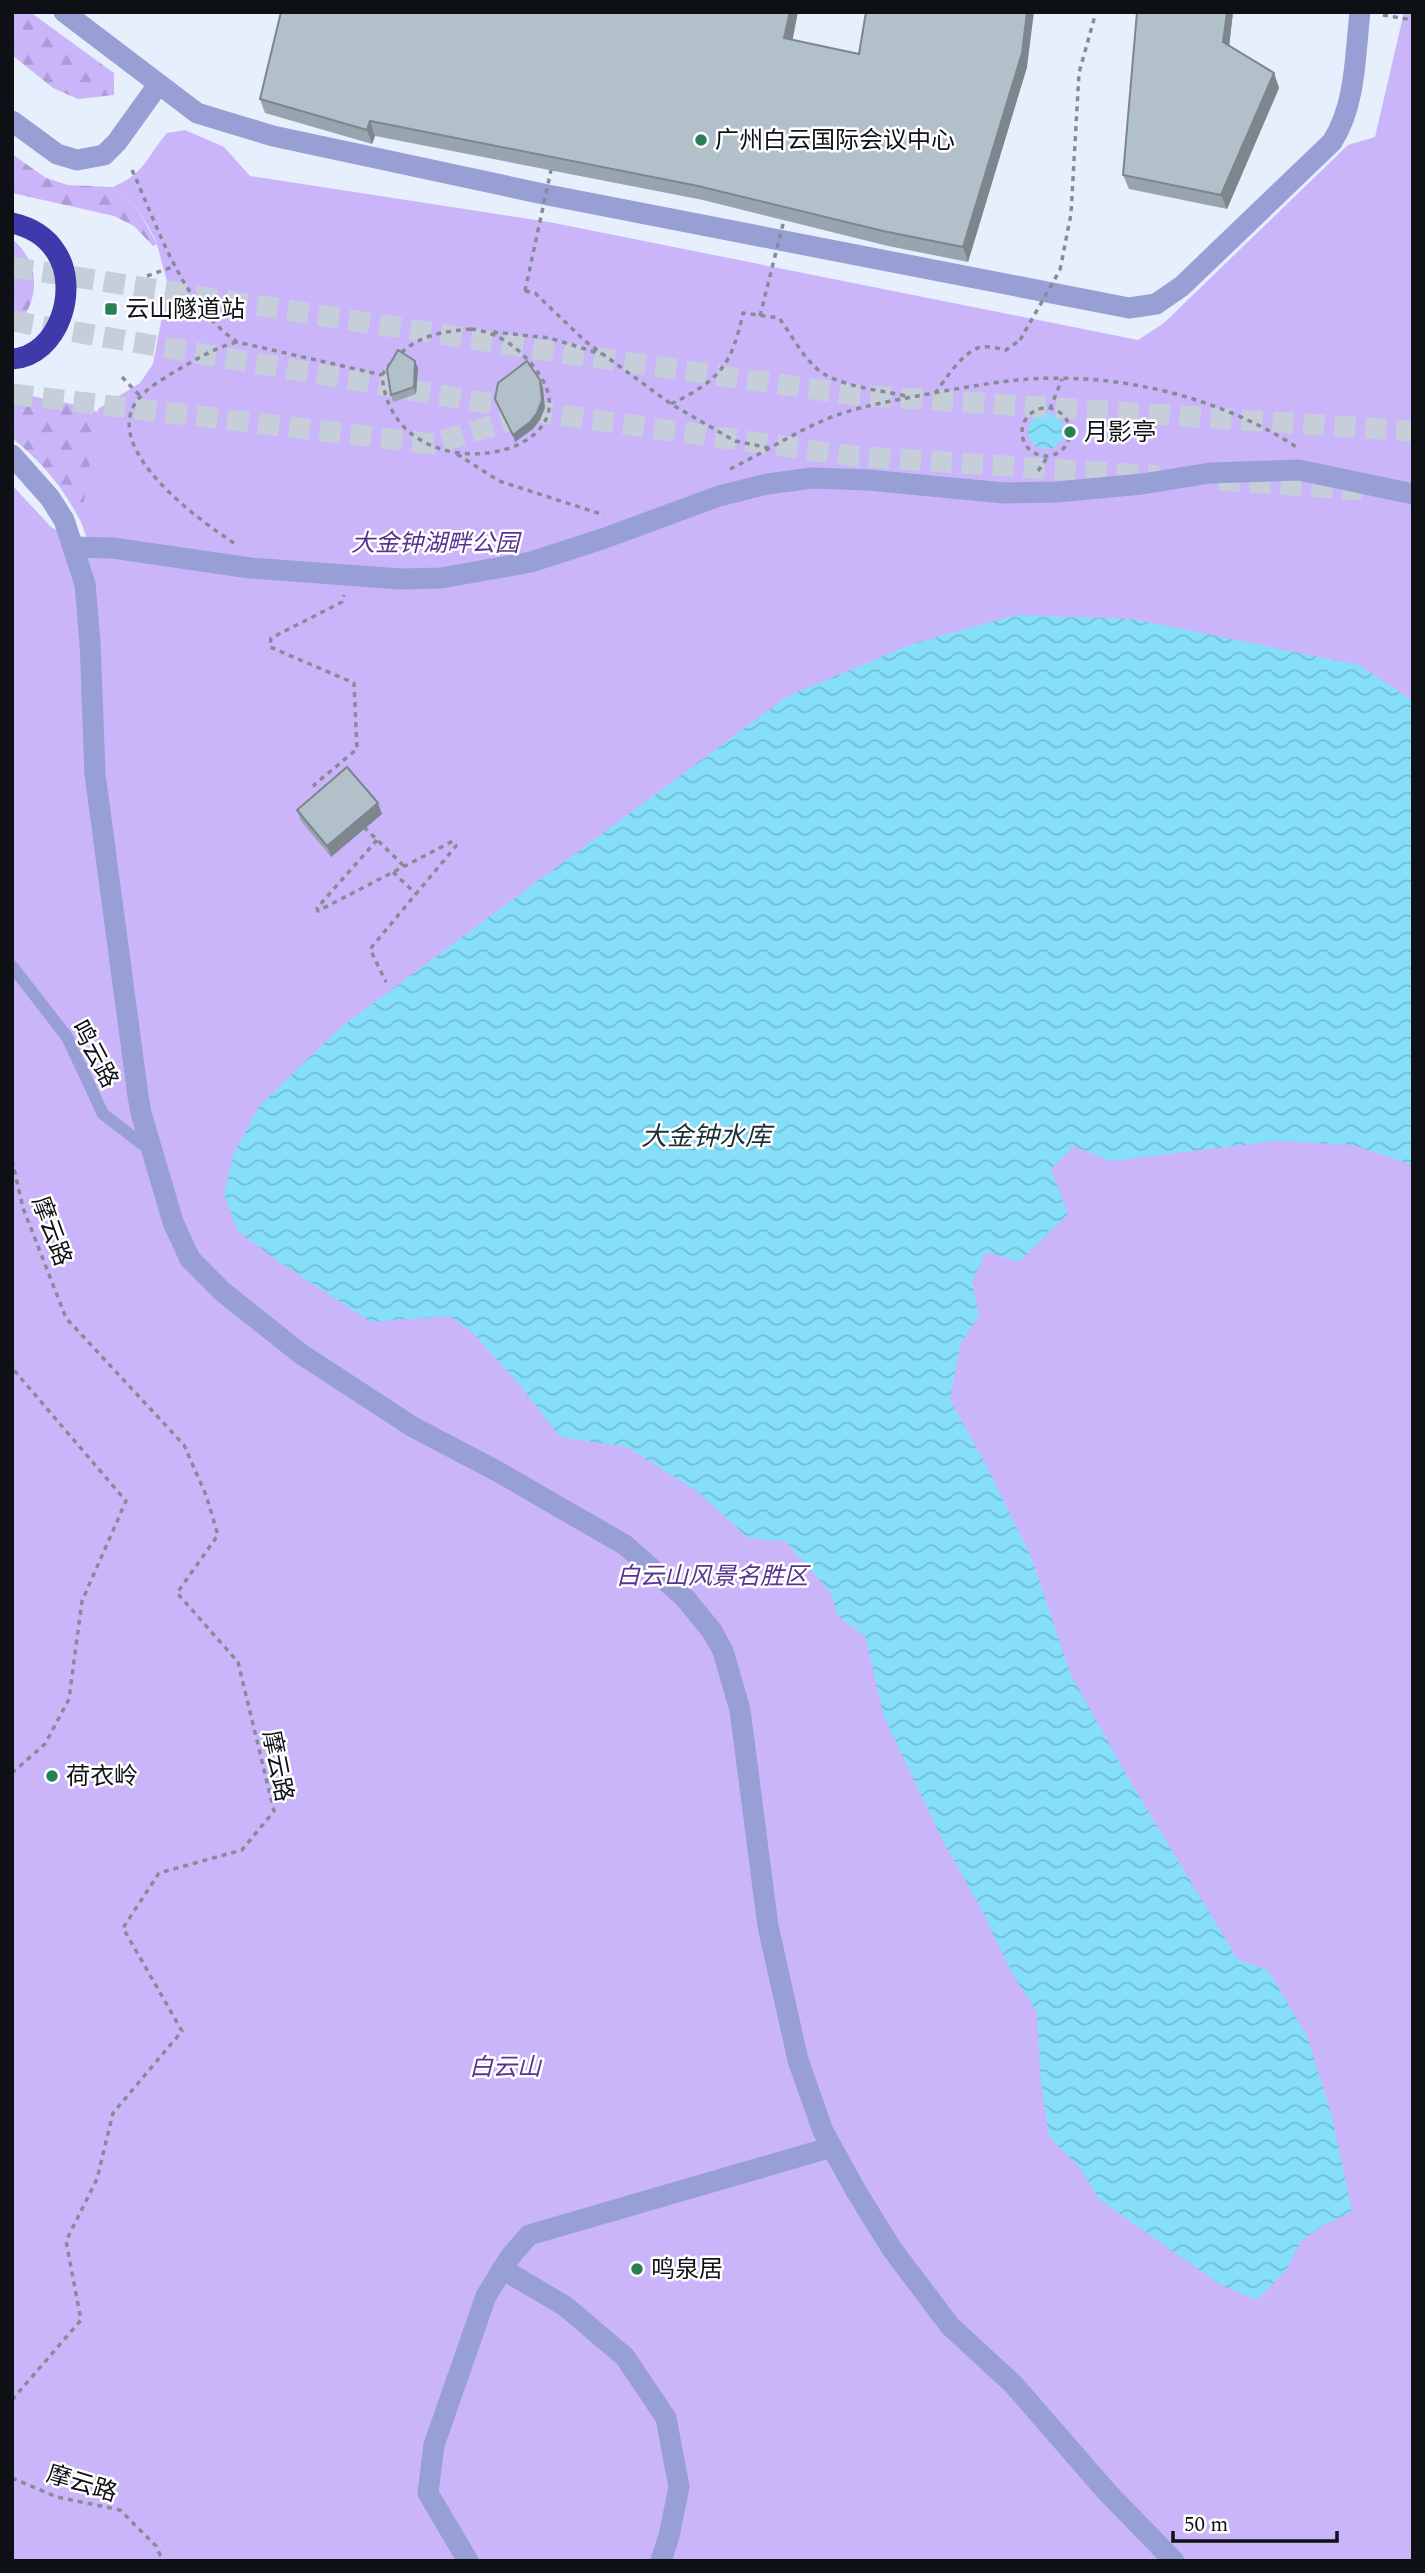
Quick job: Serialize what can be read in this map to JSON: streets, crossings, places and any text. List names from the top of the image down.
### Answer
{
  "streets": {
    "lane": ["鸣云路"],
    "path": ["摩云路"]
  },
  "water": ["大金钟水库"],
  "parks": ["大金钟湖畔公园", "白云山风景名胜区", "白云山"],
  "places": {
    "other": [
      "广州白云国际会议中心",
      "月影亭",
      "荷衣岭",
      "鸣泉居"
    ],
    "transit": ["云山隧道站"]
  },
  "scale_bar": "50 m"
}
